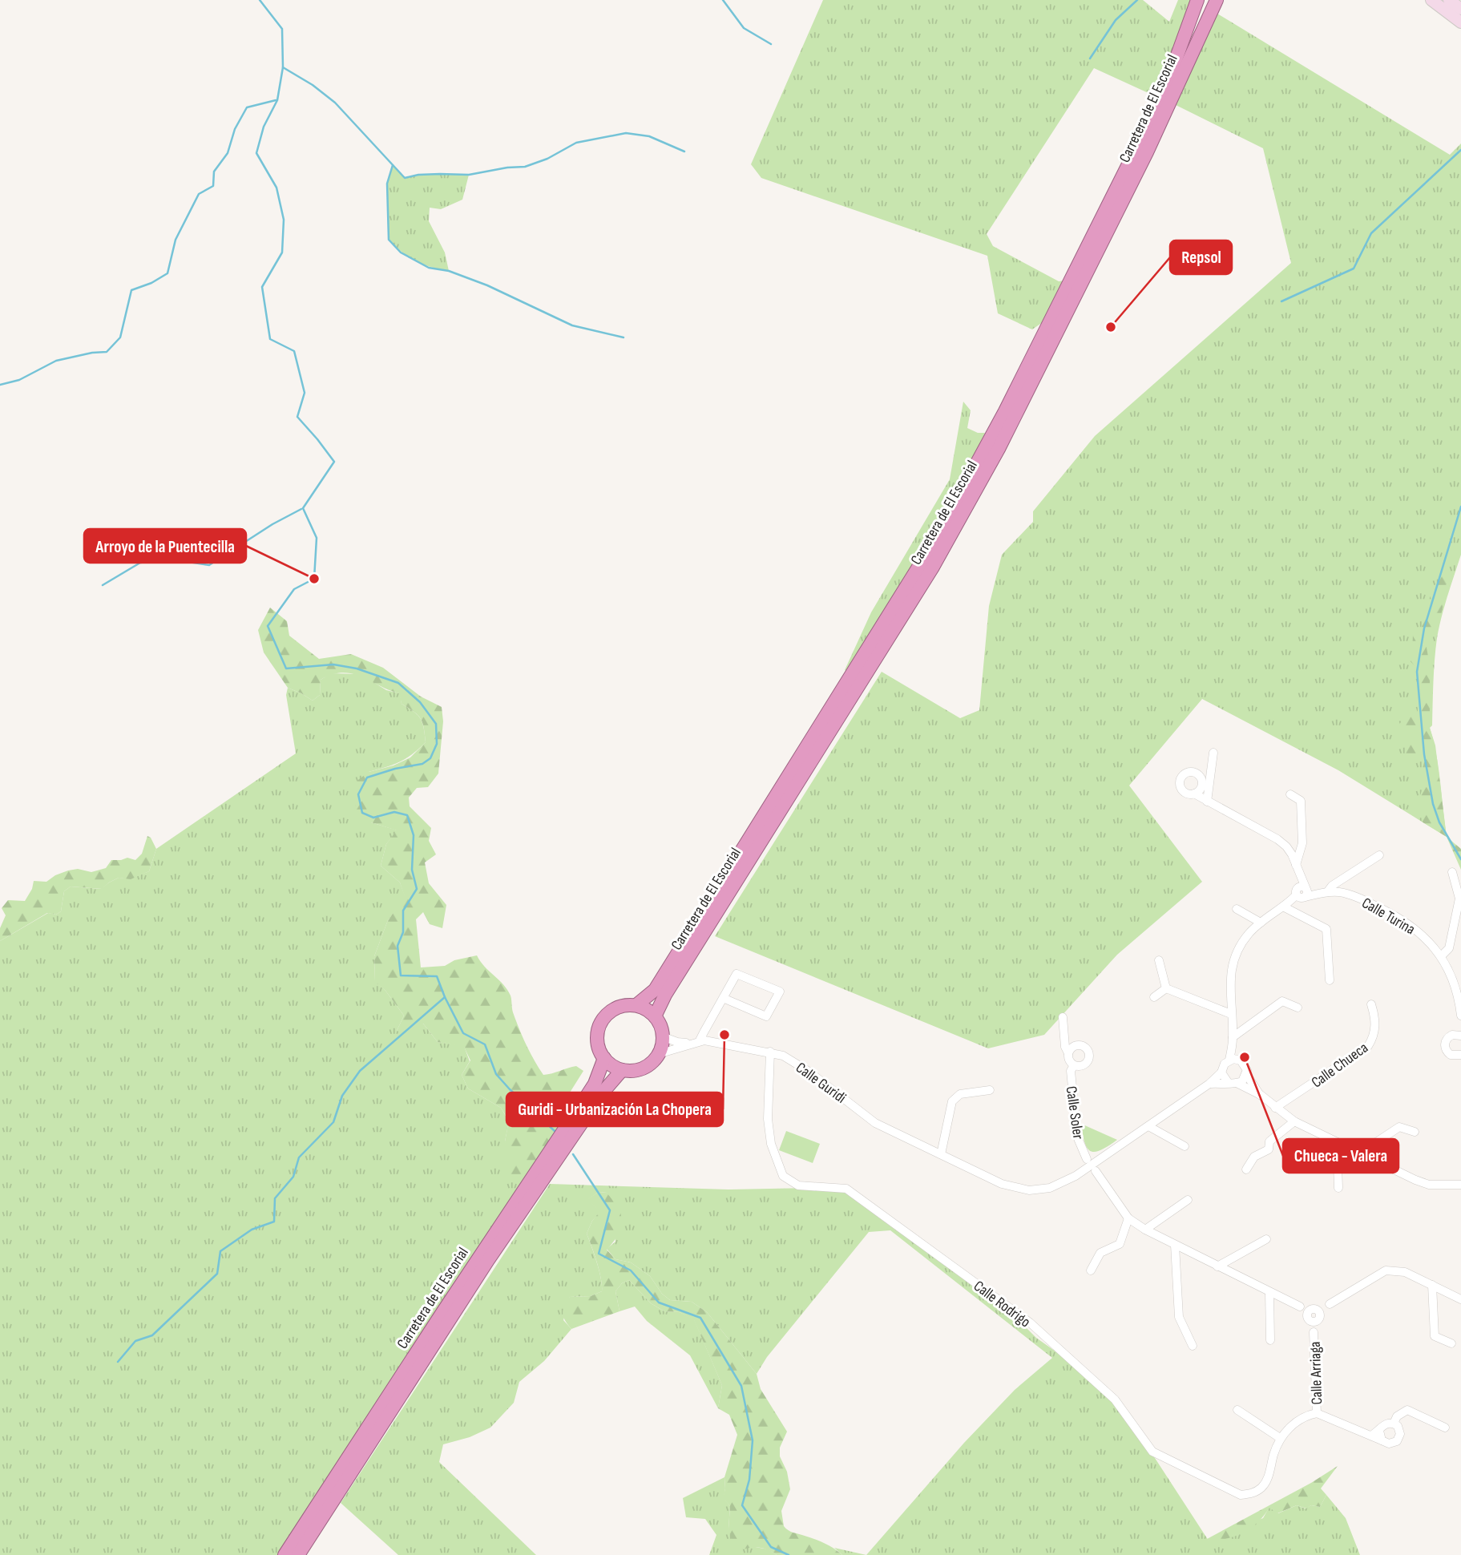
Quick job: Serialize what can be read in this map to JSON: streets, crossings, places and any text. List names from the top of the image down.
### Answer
{
  "streets": {
    "highway": ["Carretera de El Escorial"],
    "street": [
      "Calle Turina",
      "Calle Chueca",
      "Calle Guridi",
      "Calle Soler",
      "Calle Rodrigo",
      "Calle Arriaga"
    ]
  },
  "crossings": [
    ["Carretera de El Escorial", "Calle Guridi"],
    ["Calle Guridi", "Calle Rodrigo"]
  ],
  "places": [
    "Repsol",
    "Arroyo de la Puentecilla",
    "Guridi - Urbanización La Chopera",
    "Chueca - Valera"
  ]
}
